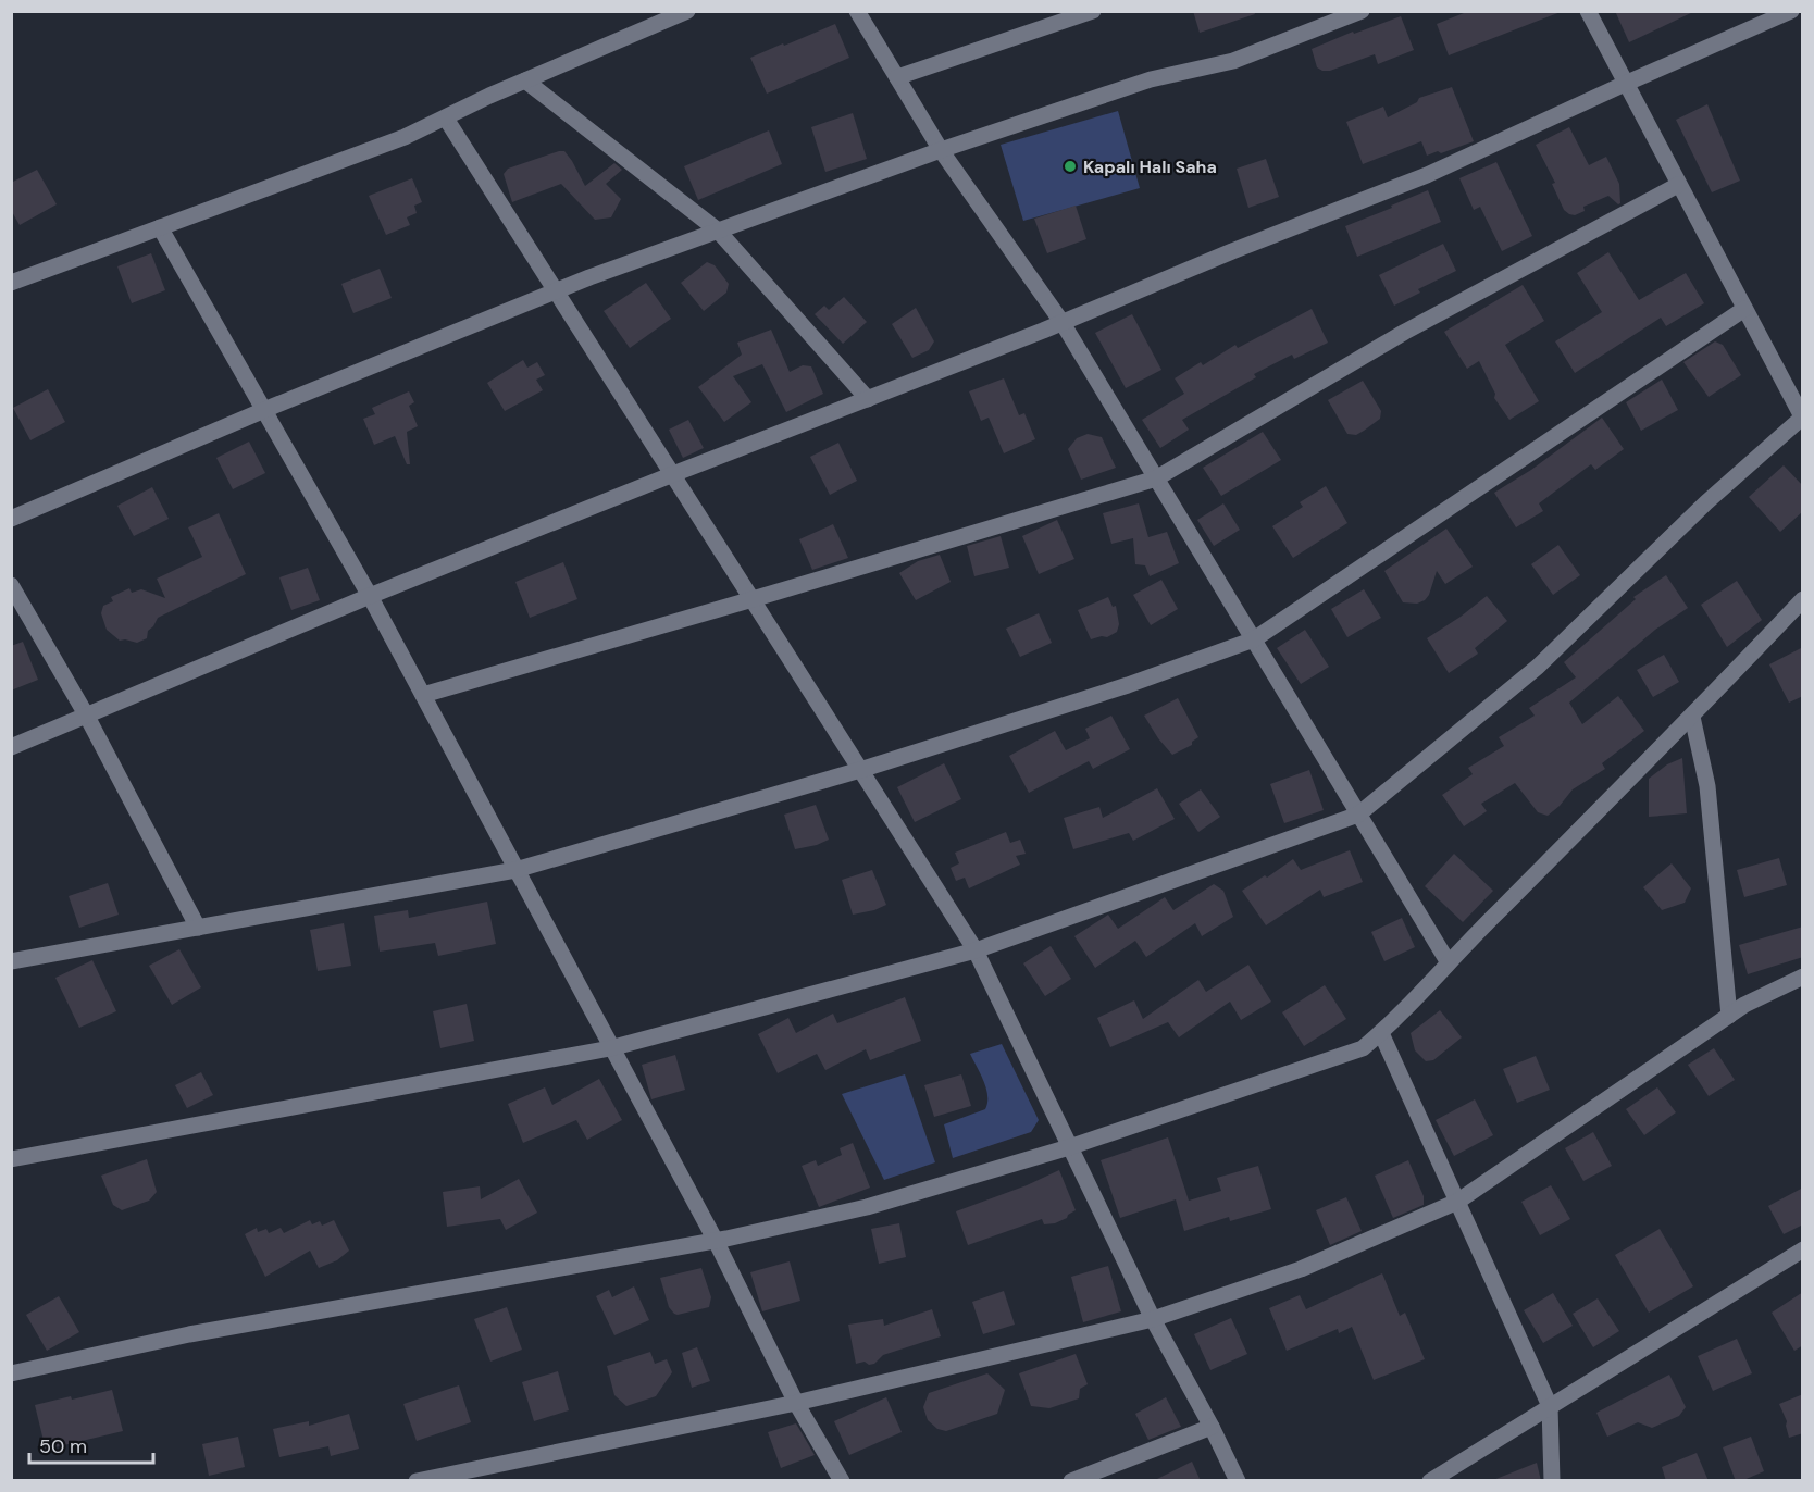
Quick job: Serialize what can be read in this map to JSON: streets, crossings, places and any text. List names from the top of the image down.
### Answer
{
  "places": ["Kapalı Halı Saha"],
  "scale_bar": "50 m"
}
